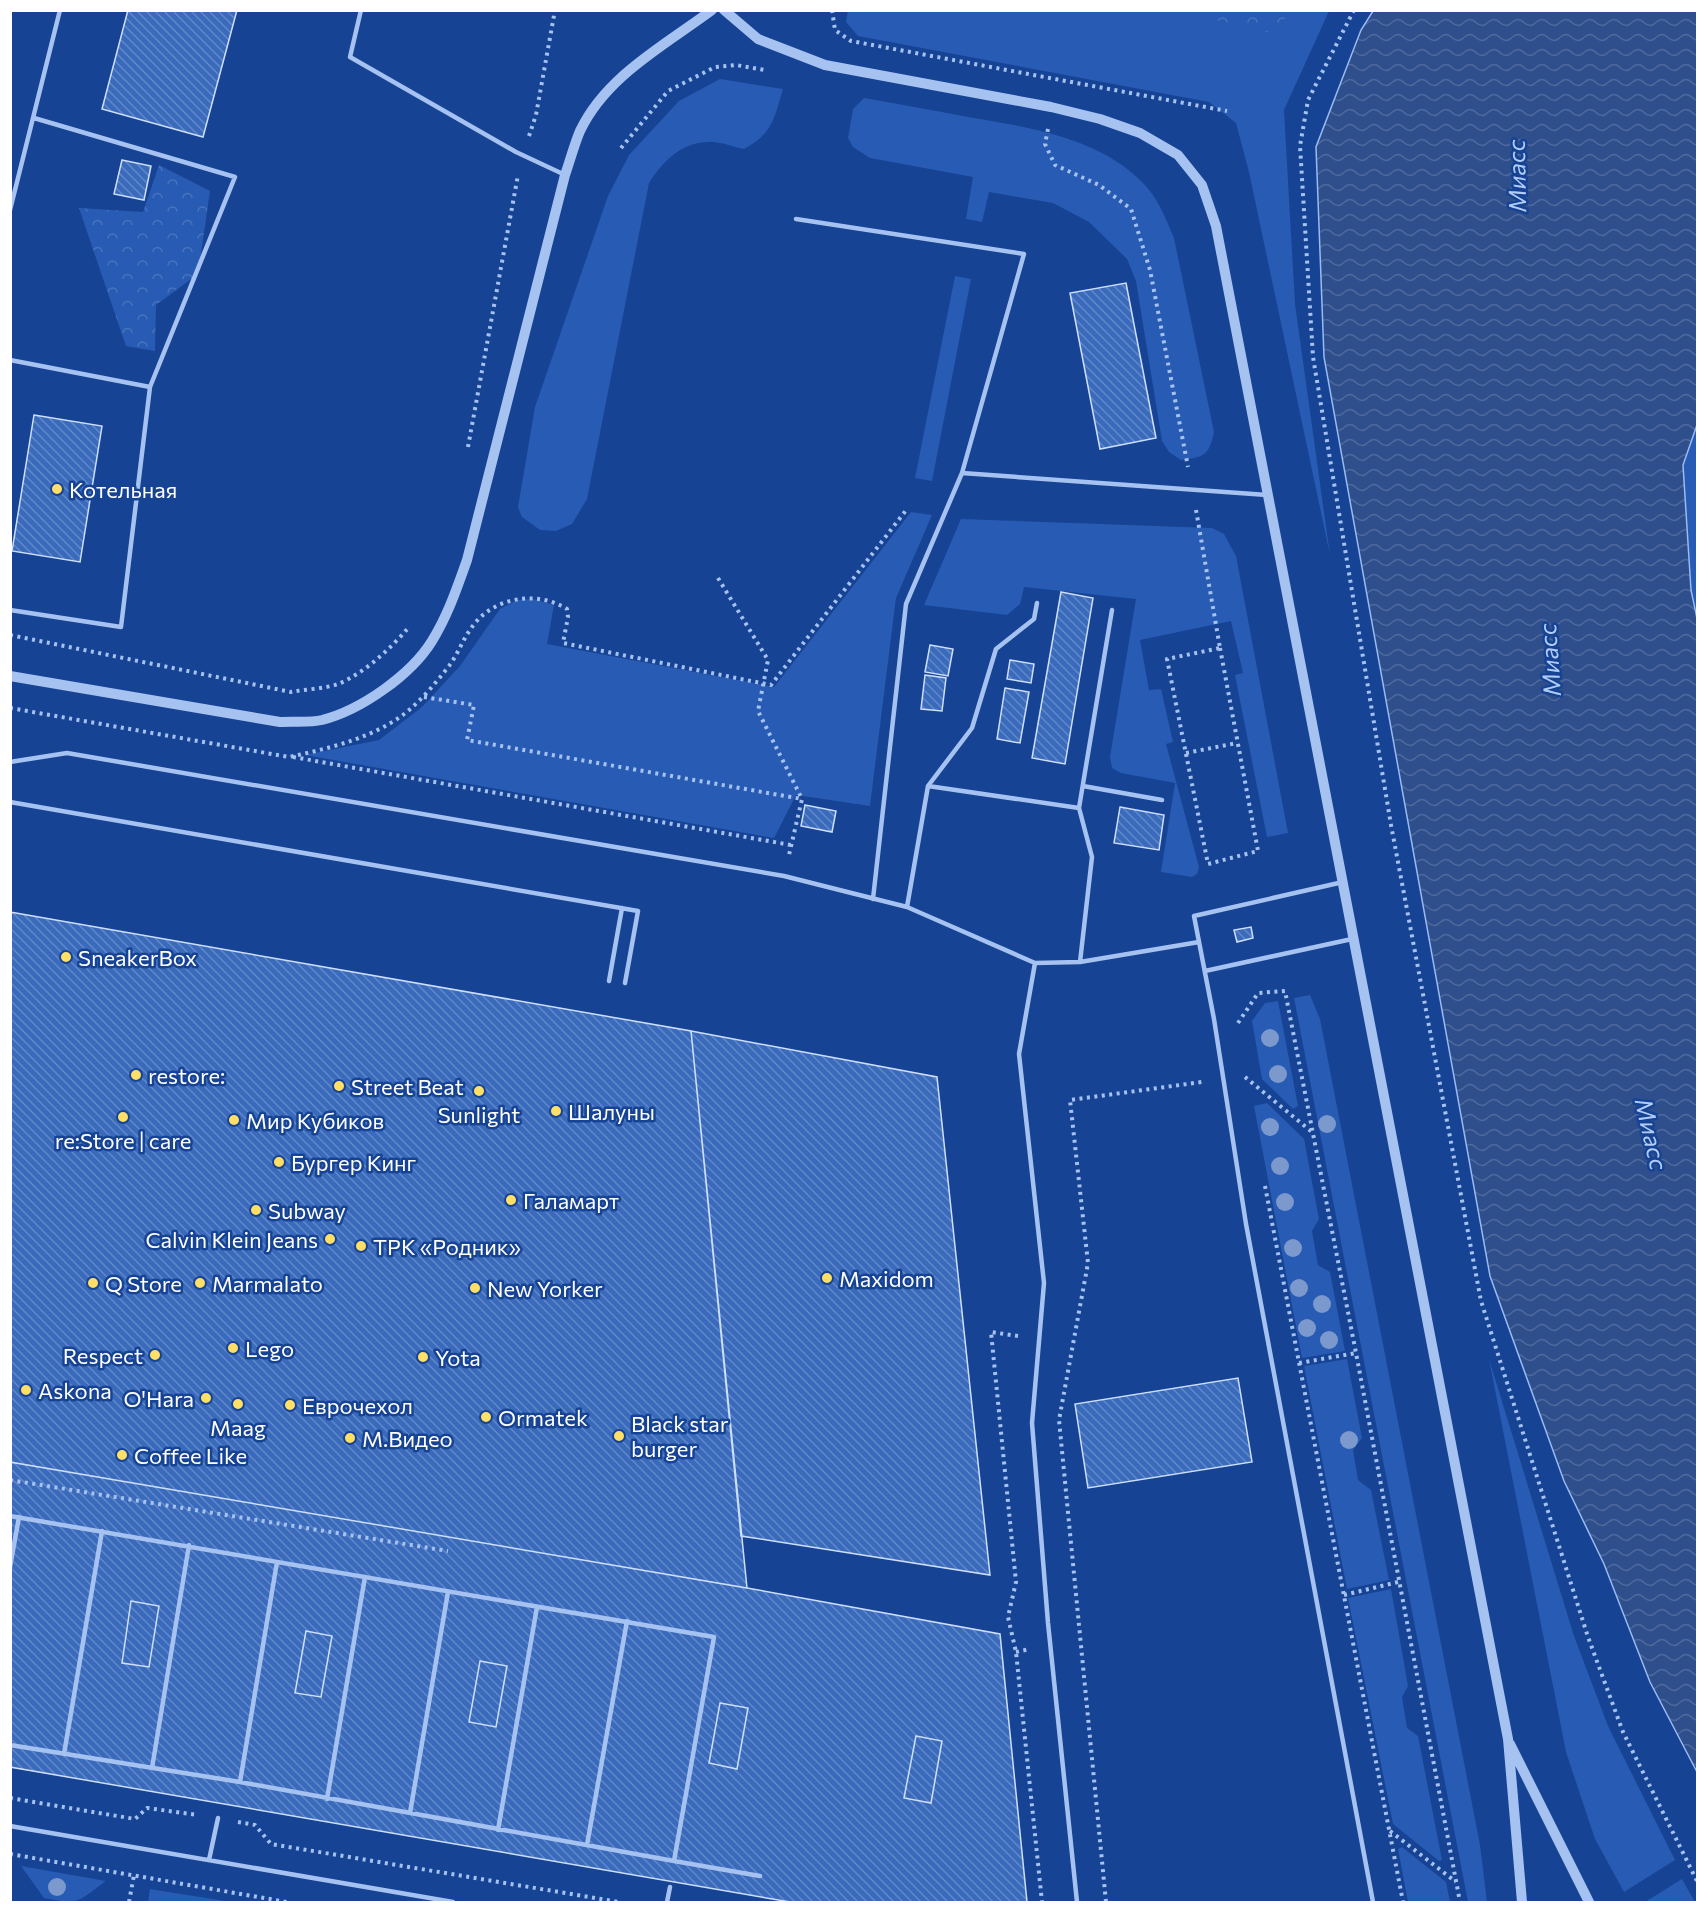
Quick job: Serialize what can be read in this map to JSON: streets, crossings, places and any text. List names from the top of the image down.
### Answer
{
  "water": ["Миасс"],
  "places": [
    "Котельная",
    "SneakerBox",
    "restore:",
    "Street Beat",
    "Sunlight",
    "Шалуны",
    "re:Store | care",
    "Мир Кубиков",
    "Бургер Кинг",
    "Галамарт",
    "Subway",
    "Calvin Klein Jeans",
    "ТРК «Родник»",
    "Maxidom",
    "Q Store",
    "Marmalato",
    "New Yorker",
    "Lego",
    "Respect",
    "Yota",
    "Askona",
    "O'Hara",
    "Maag",
    "Еврочехол",
    "Ormatek",
    "Black star burger",
    "М.Видео",
    "Coffee Like"
  ]
}
